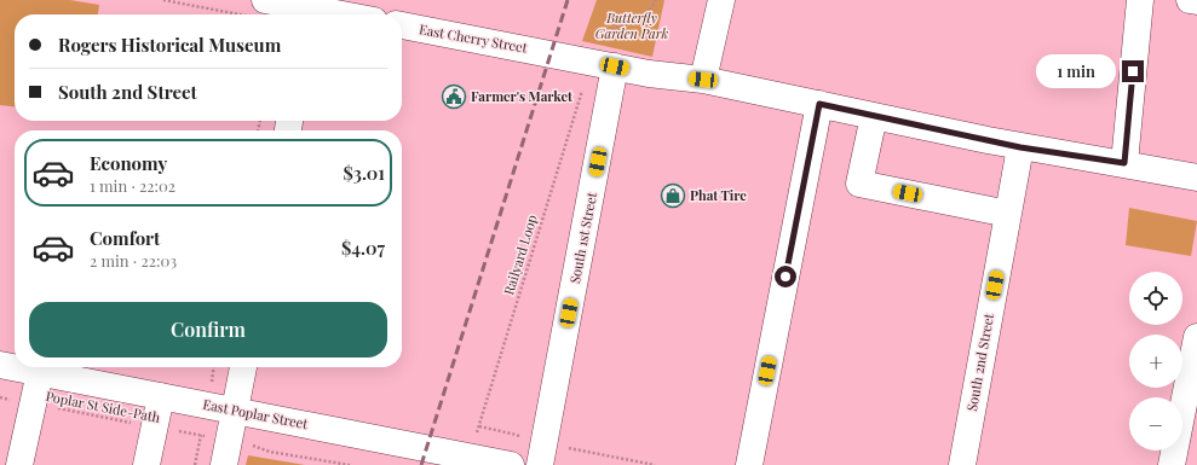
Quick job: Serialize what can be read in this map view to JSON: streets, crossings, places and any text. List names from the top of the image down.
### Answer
{
  "streets": {
    "street": [
      "East Cherry Street",
      "South 1st Street",
      "South 2nd Street",
      "East Poplar Street"
    ],
    "path": ["Railyard Loop", "Poplar St Side-Path"]
  },
  "crossings": [
    ["East Cherry Street", "South 1st Street"],
    ["East Cherry Street", "South 2nd Street"]
  ],
  "parks": ["Butterfly Garden Park"],
  "places": {
    "public building": ["Farmer's Market"],
    "shop": ["Phat Tire"]
  },
  "page": {
    "banner": ["Rogers Historical Museum", "South 2nd Street"],
    "bubble": "1 min",
    "list": [
      {
        "name": "Economy",
        "note": "1 min · 22:02",
        "value": "$3.01"
      },
      {
        "name": "Comfort",
        "note": "2 min · 22:03",
        "value": "$4.07"
      }
    ],
    "map_buttons": ["+", "−"],
    "buttons": "Confirm"
  }
}
